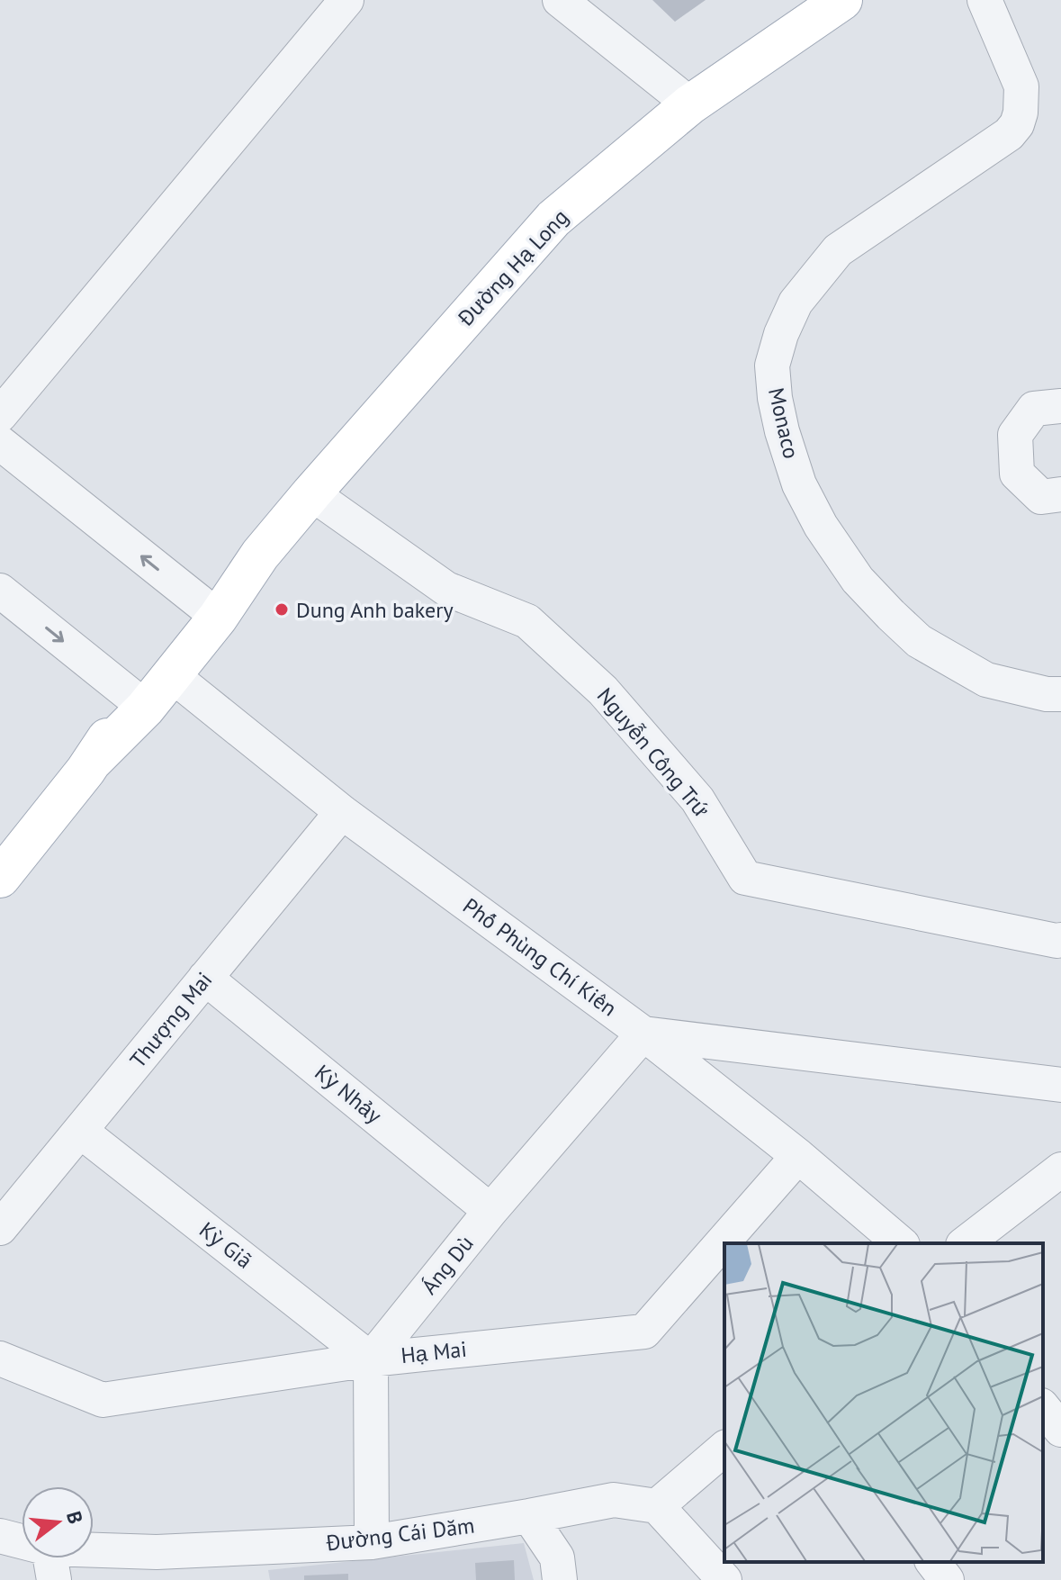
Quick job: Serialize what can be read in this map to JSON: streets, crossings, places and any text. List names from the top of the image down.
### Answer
{
  "streets": {
    "main road": ["Đường Hạ Long"],
    "street": [
      "Monaco",
      "Nguyễn Công Trứ",
      "Phố Phùng Chí Kiên",
      "Thượng Mai",
      "Kỳ Nhảy",
      "Kỳ Giã",
      "Áng Dù",
      "Hạ Mai",
      "Đường Cái Dăm"
    ]
  },
  "crossings": [
    ["Đường Hạ Long", "Nguyễn Công Trứ"],
    ["Đường Hạ Long", "Phố Phùng Chí Kiên"],
    ["Phố Phùng Chí Kiên", "Thượng Mai"],
    ["Phố Phùng Chí Kiên", "Áng Dù"],
    ["Phố Phùng Chí Kiên", "Hạ Mai"],
    ["Thượng Mai", "Kỳ Nhảy"],
    ["Thượng Mai", "Kỳ Giã"],
    ["Kỳ Nhảy", "Áng Dù"],
    ["Kỳ Giã", "Áng Dù"],
    ["Kỳ Giã", "Hạ Mai"],
    ["Áng Dù", "Hạ Mai"]
  ],
  "places": ["Dung Anh bakery"],
  "north": "right"
}
